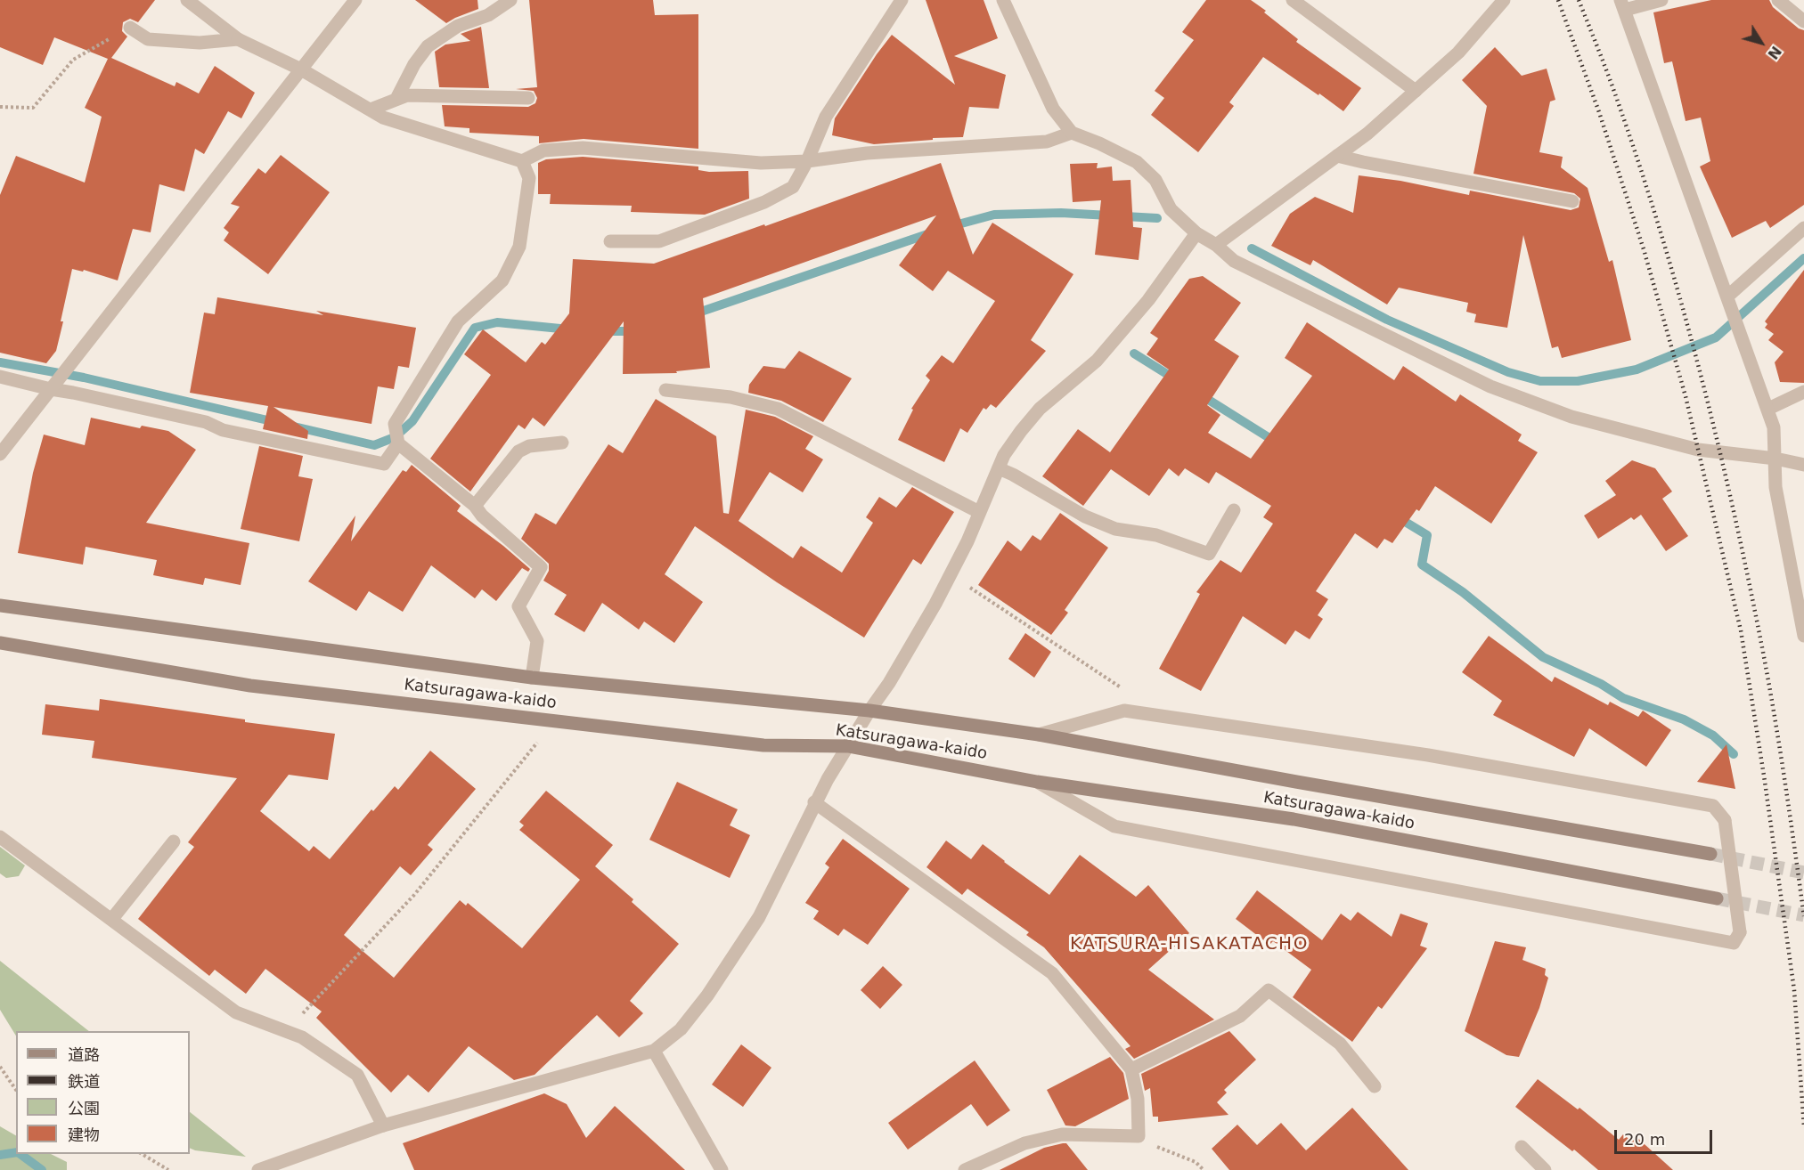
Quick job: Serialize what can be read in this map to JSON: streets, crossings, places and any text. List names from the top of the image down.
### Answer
{
  "streets": {
    "street": ["Katsuragawa-kaido"]
  },
  "districts": ["KATSURA-HISAKATACHO"],
  "legend": [
    "道路",
    "鉄道",
    "公園",
    "建物"
  ],
  "scale_bar": "20 m",
  "north": "bottom right"
}
